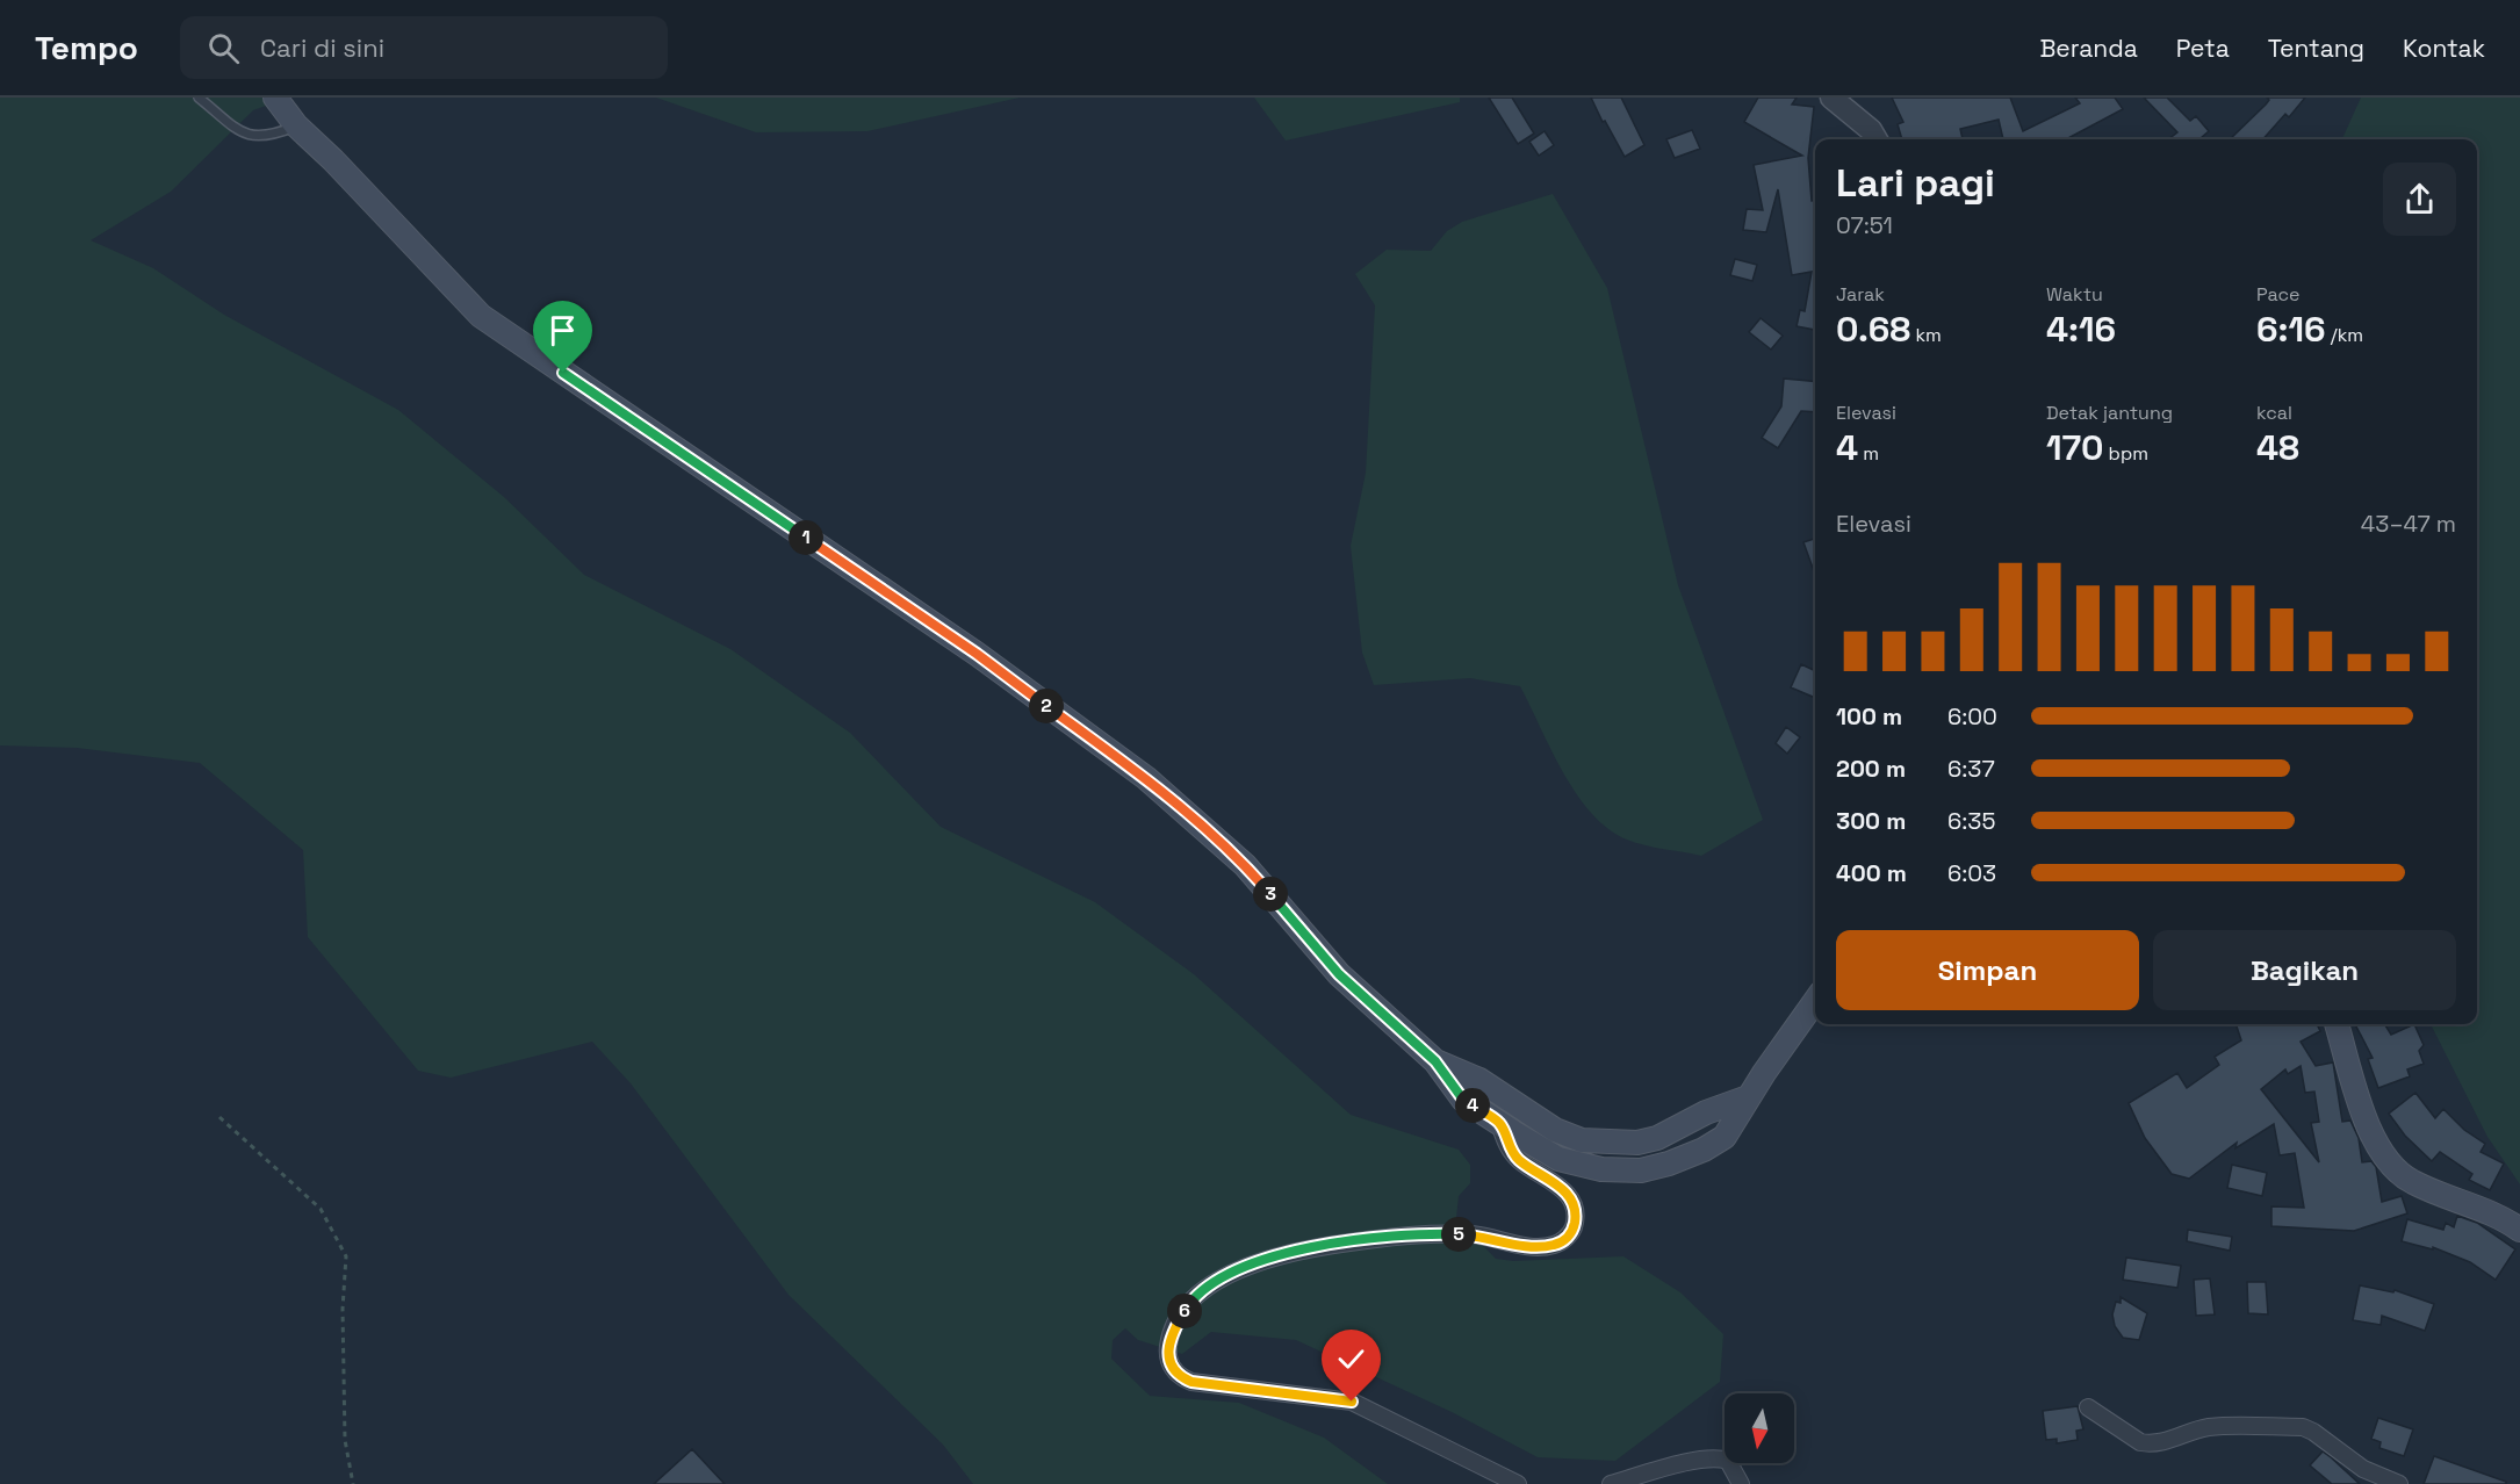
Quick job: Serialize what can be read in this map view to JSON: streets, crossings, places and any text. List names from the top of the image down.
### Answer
{
  "north": "bottom",
  "page": {
    "header": "Tempo",
    "search": "Cari di sini",
    "nav": [
      "Beranda",
      "Peta",
      "Tentang",
      "Kontak"
    ],
    "heading": ["Lari pagi", "07:51"],
    "stats": [
      ["Jarak", "0.68 km"],
      ["Waktu", "4:16"],
      ["Pace", "6:16 /km"],
      ["Elevasi", "4 m"],
      ["Detak jantung", "170 bpm"],
      ["kcal", "48"]
    ],
    "chart": ["Elevasi", "43–47 m"],
    "pins": [
      "1",
      "2",
      "3",
      "4",
      "5",
      "6"
    ],
    "list": [
      {
        "name": "100 m",
        "note": "6:00"
      },
      {
        "name": "200 m",
        "note": "6:37"
      },
      {
        "name": "300 m",
        "note": "6:35"
      },
      {
        "name": "400 m",
        "note": "6:03"
      }
    ],
    "buttons": ["Simpan", "Bagikan"]
  }
}
